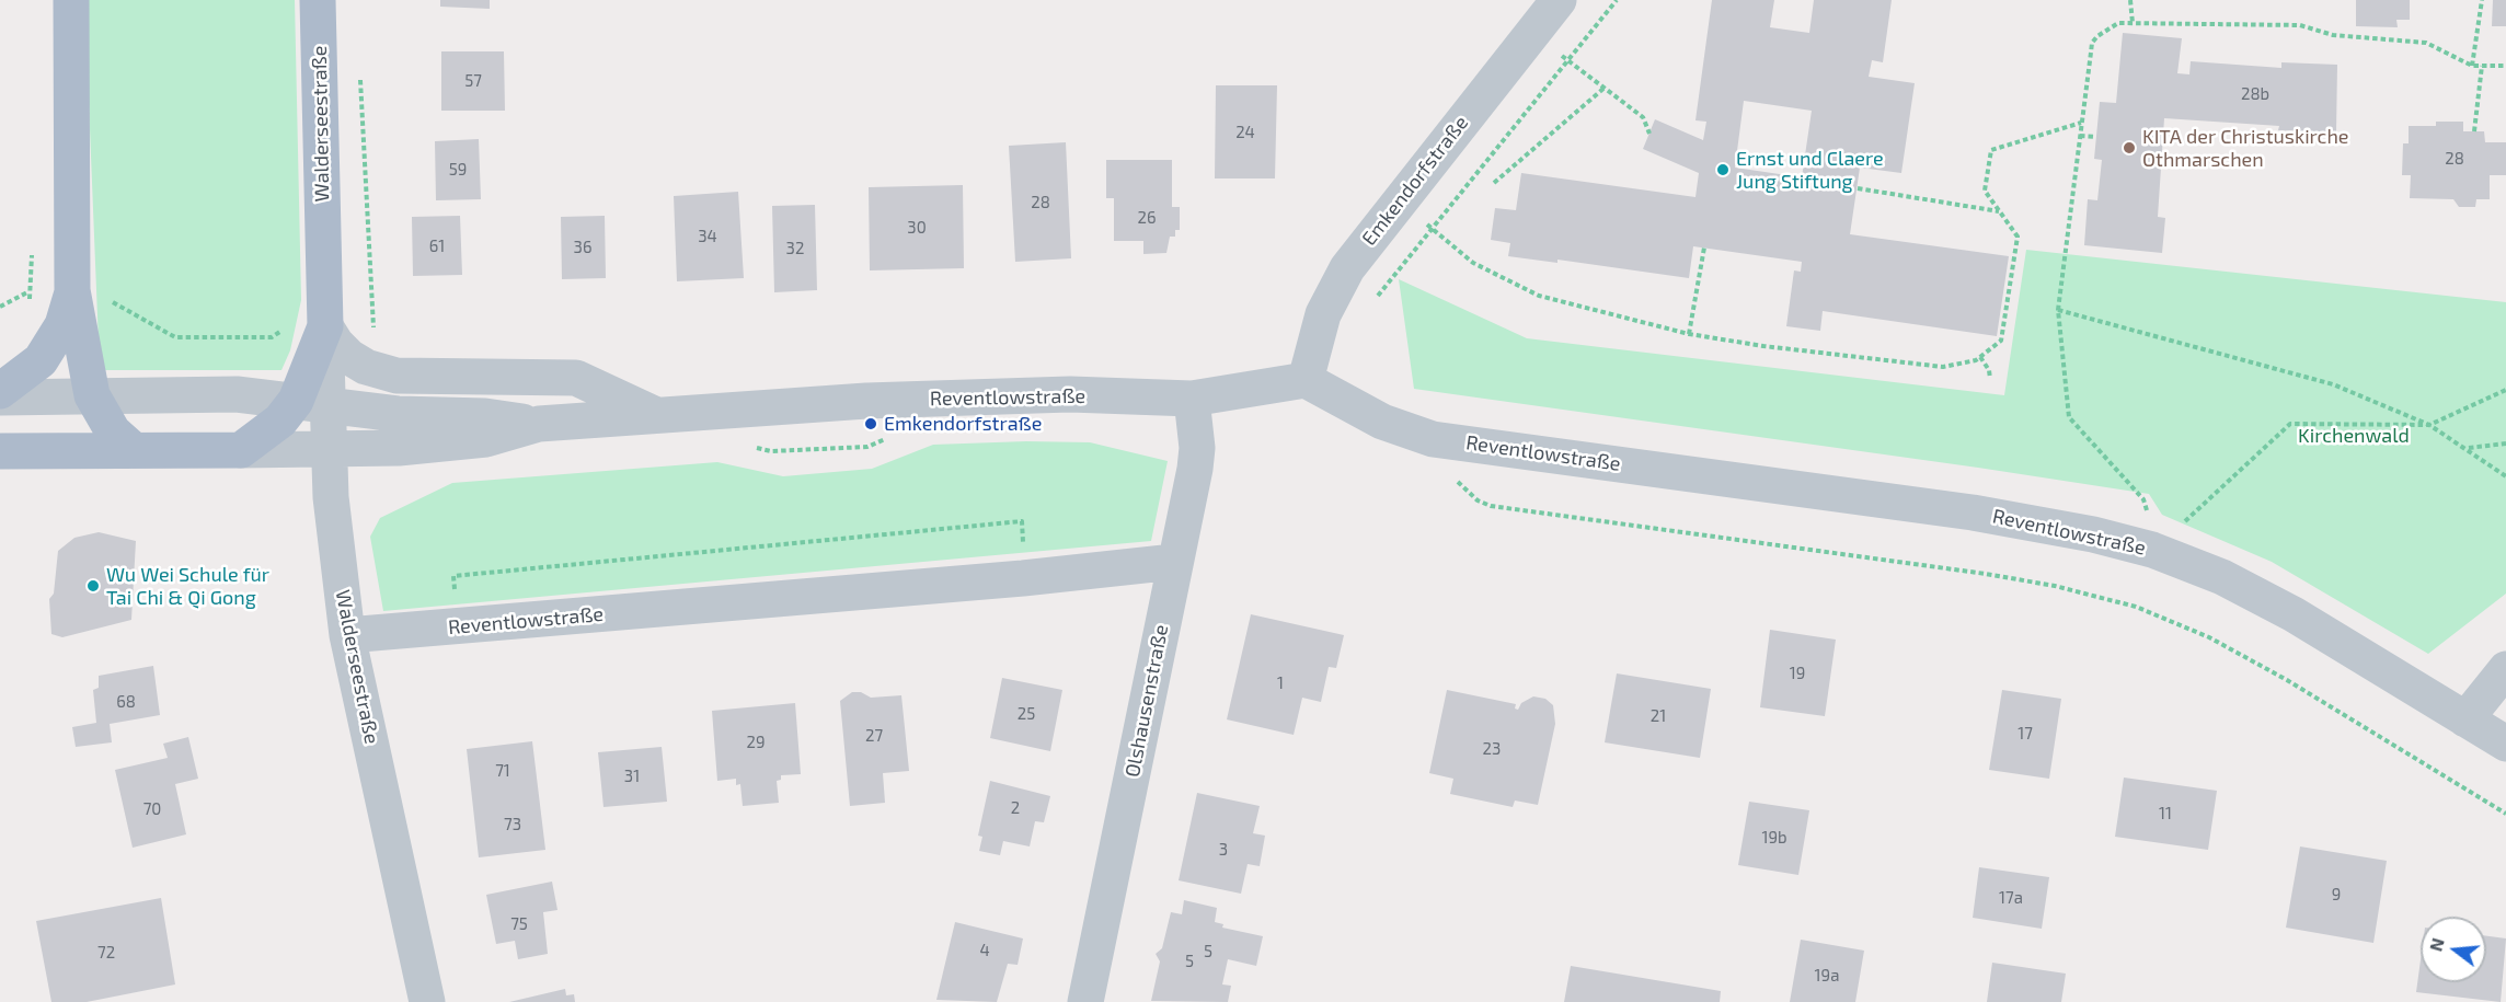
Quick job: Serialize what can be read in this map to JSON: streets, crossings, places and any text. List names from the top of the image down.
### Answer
{
  "streets": {
    "main road": ["Walderseestraße", "Reventlowstraße"],
    "street": ["Emkendorfstraße", "Olshausenstraße"]
  },
  "crossings": [
    ["Walderseestraße", "Reventlowstraße"],
    ["Emkendorfstraße", "Reventlowstraße"],
    ["Reventlowstraße", "Olshausenstraße"]
  ],
  "parks": ["Kirchenwald"],
  "places": [
    "KITA der Christuskirche Othmarschen",
    "Ernst und Claere Jung Stiftung",
    "Emkendorfstraße",
    "Wu Wei Schule für Tai Chi & Qi Gong"
  ],
  "house_numbers": [
    "57",
    "28b",
    "24",
    "28",
    "59",
    "28",
    "26",
    "30",
    "34",
    "61",
    "36",
    "32",
    "19",
    "1",
    "68",
    "25",
    "21",
    "17",
    "27",
    "29",
    "23",
    "71",
    "31",
    "2",
    "70",
    "11",
    "73",
    "19b",
    "3",
    "9",
    "17a",
    "75",
    "4",
    "5",
    "72",
    "5",
    "19a"
  ],
  "north": "left"
}
